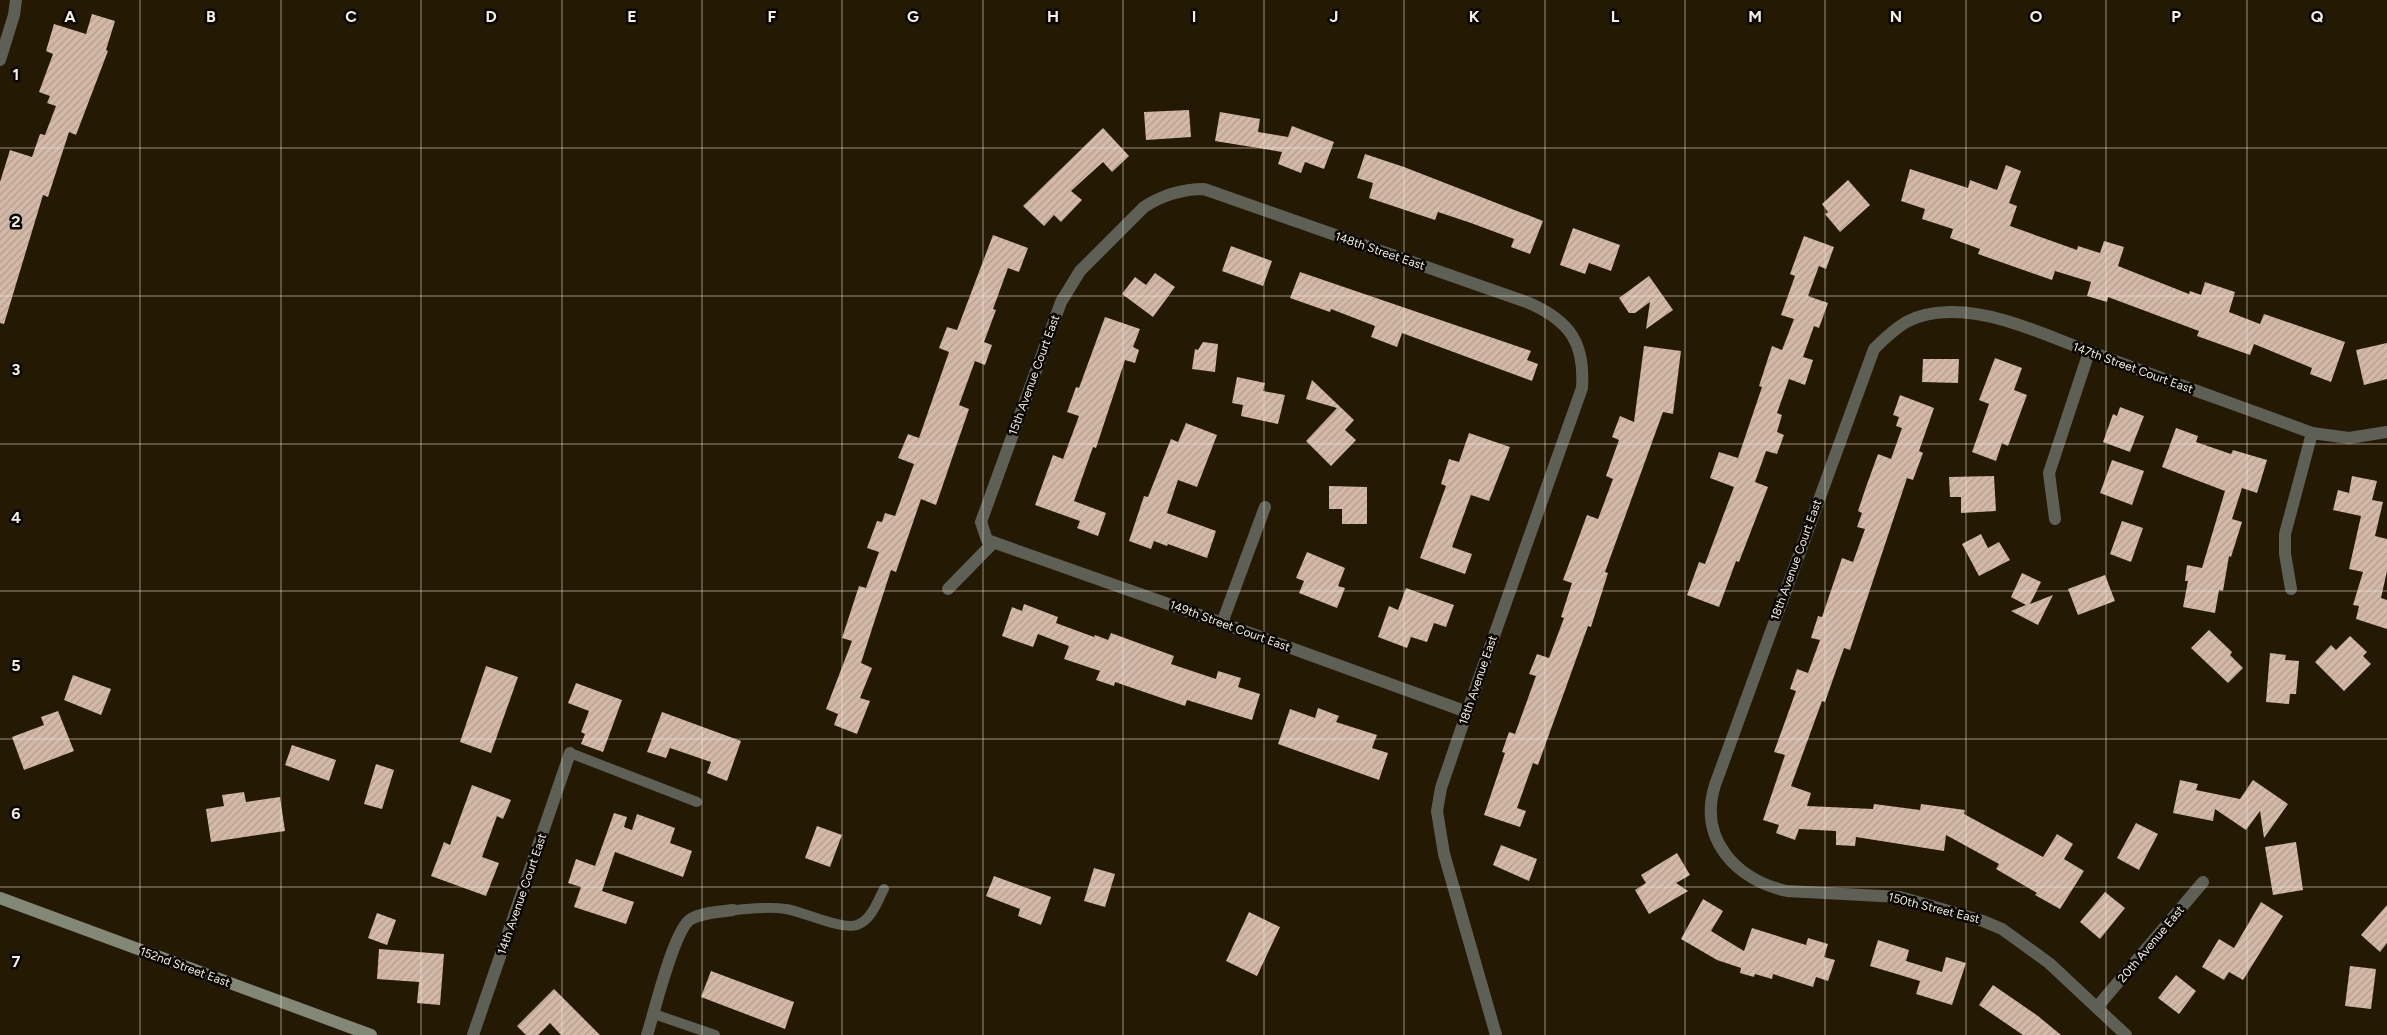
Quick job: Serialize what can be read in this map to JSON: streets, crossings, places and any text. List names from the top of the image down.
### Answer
{
  "streets": {
    "main road": ["152nd Street East"],
    "street": [
      "148th Street East",
      "147th Street Court East",
      "15th Avenue Court East",
      "18th Avenue Court East",
      "149th Street Court East",
      "18th Avenue East",
      "14th Avenue Court East",
      "150th Street East",
      "20th Avenue East"
    ]
  },
  "crossings": [
    ["148th Street East", "15th Avenue Court East"],
    ["148th Street East", "18th Avenue East"],
    ["147th Street Court East", "18th Avenue Court East"],
    ["15th Avenue Court East", "149th Street Court East"],
    ["18th Avenue Court East", "150th Street East"],
    ["149th Street Court East", "18th Avenue East"],
    ["150th Street East", "20th Avenue East"]
  ],
  "grid": {
    "columns": [
      "A",
      "B",
      "C",
      "D",
      "E",
      "F",
      "G",
      "H",
      "I",
      "J",
      "K",
      "L",
      "M",
      "N",
      "O",
      "P",
      "Q"
    ],
    "rows": [
      "1",
      "2",
      "3",
      "4",
      "5",
      "6",
      "7"
    ]
  }
}
